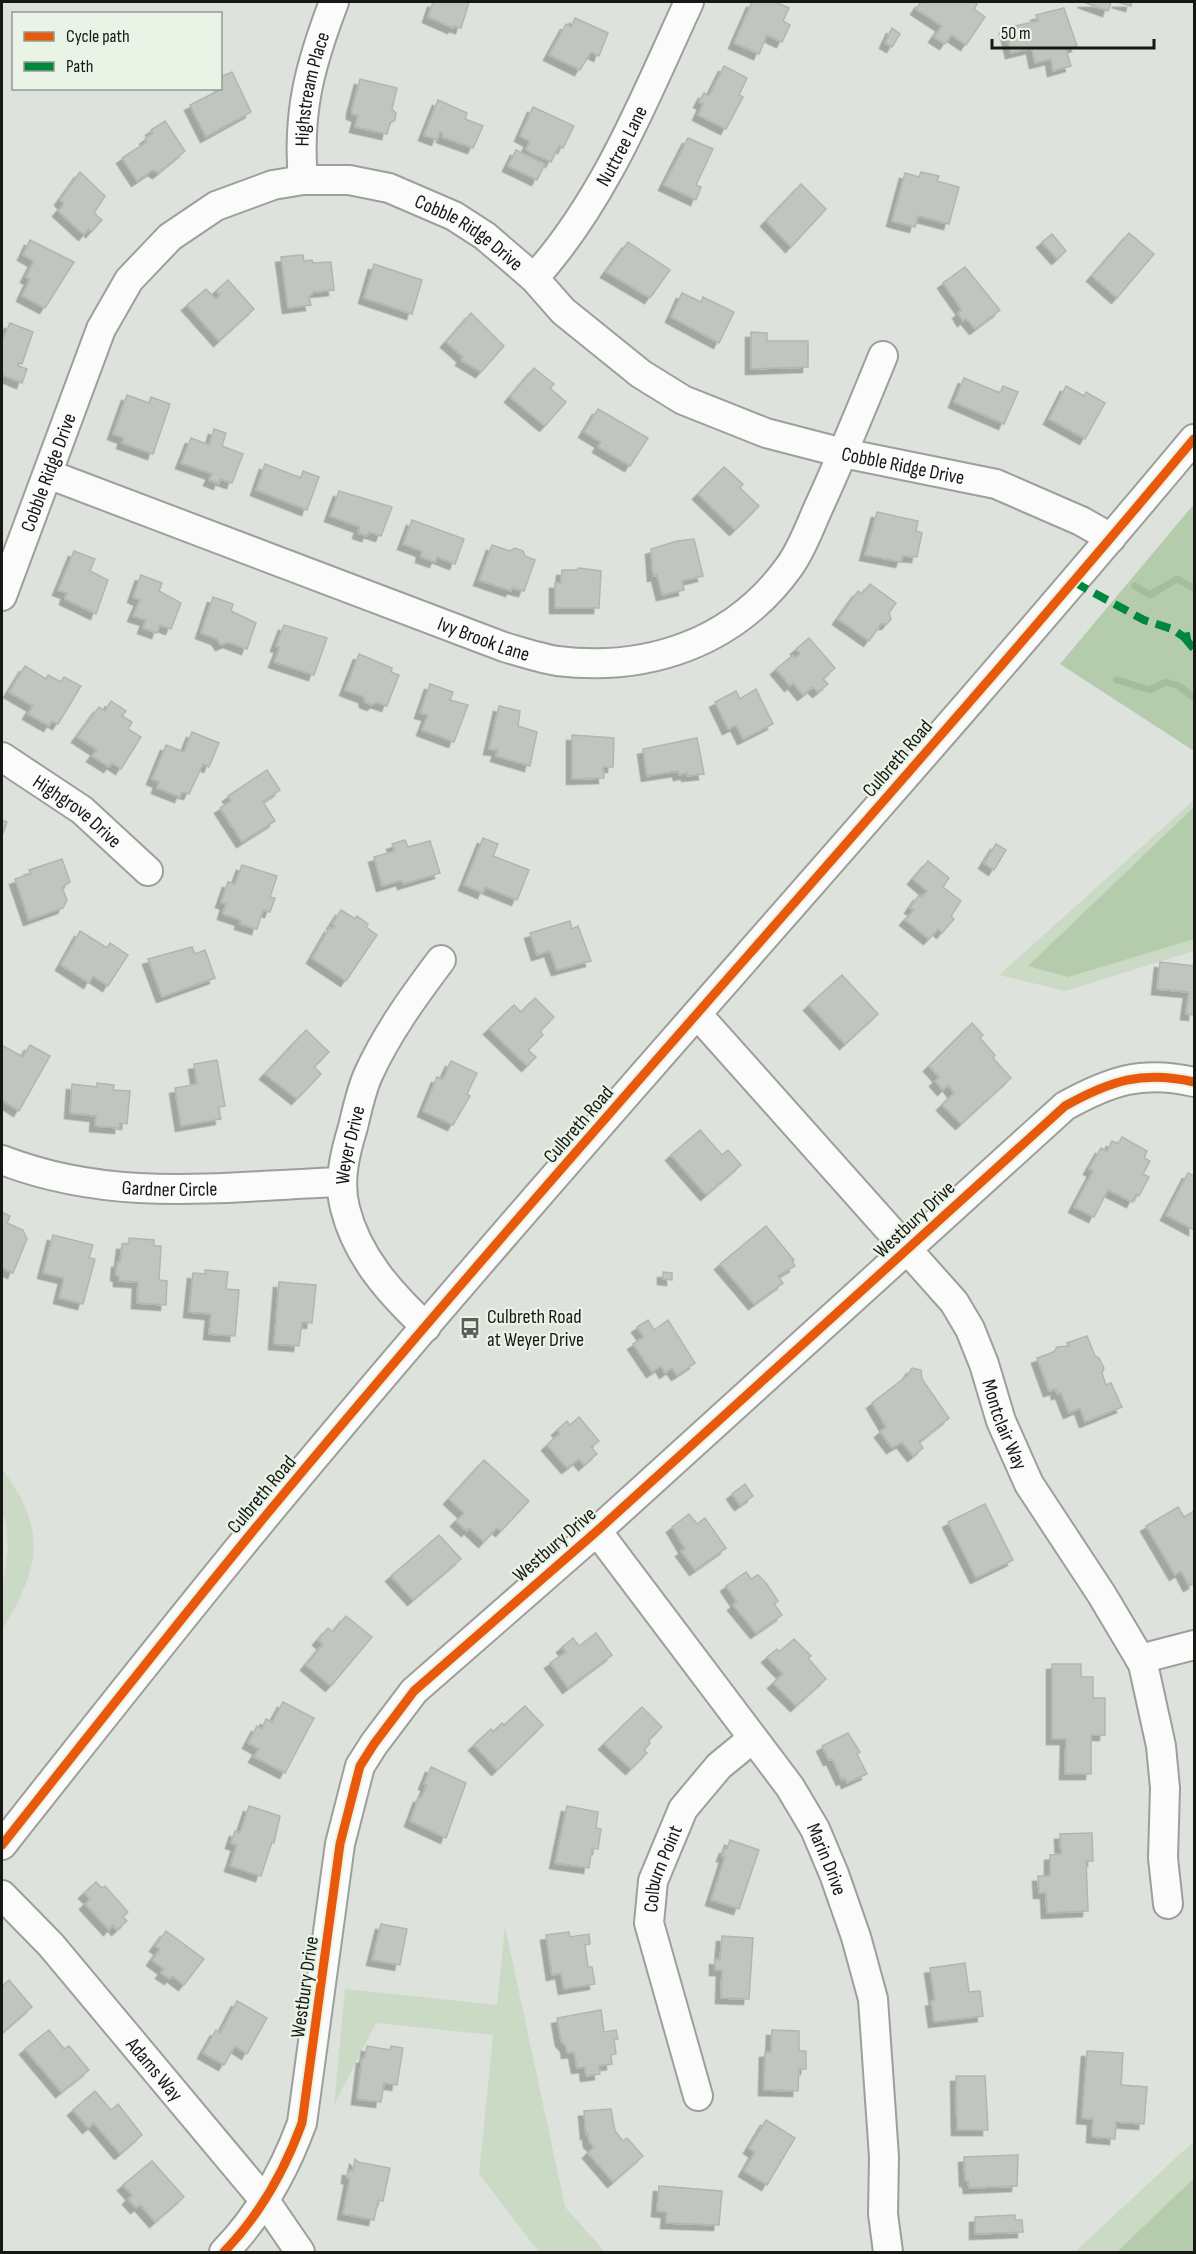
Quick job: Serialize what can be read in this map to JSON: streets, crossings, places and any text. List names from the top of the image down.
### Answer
{
  "streets": {
    "street": [
      "Highstream Place",
      "Nuttree Lane",
      "Cobble Ridge Drive",
      "Ivy Brook Lane",
      "Culbreth Road",
      "Highgrove Drive",
      "Weyer Drive",
      "Gardner Circle",
      "Westbury Drive",
      "Montclair Way",
      "Marin Drive",
      "Colburn Point",
      "Adams Way"
    ]
  },
  "crossings": [
    ["Highstream Place", "Cobble Ridge Drive"],
    ["Nuttree Lane", "Cobble Ridge Drive"],
    ["Cobble Ridge Drive", "Ivy Brook Lane"],
    ["Cobble Ridge Drive", "Culbreth Road"],
    ["Culbreth Road", "Weyer Drive"],
    ["Culbreth Road", "Montclair Way"],
    ["Weyer Drive", "Gardner Circle"],
    ["Westbury Drive", "Montclair Way"],
    ["Westbury Drive", "Marin Drive"],
    ["Westbury Drive", "Adams Way"],
    ["Marin Drive", "Colburn Point"]
  ],
  "places": {
    "bus stop": ["Culbreth Road at Weyer Drive"]
  },
  "legend": ["Cycle path", "Path"],
  "scale_bar": "50 m"
}
